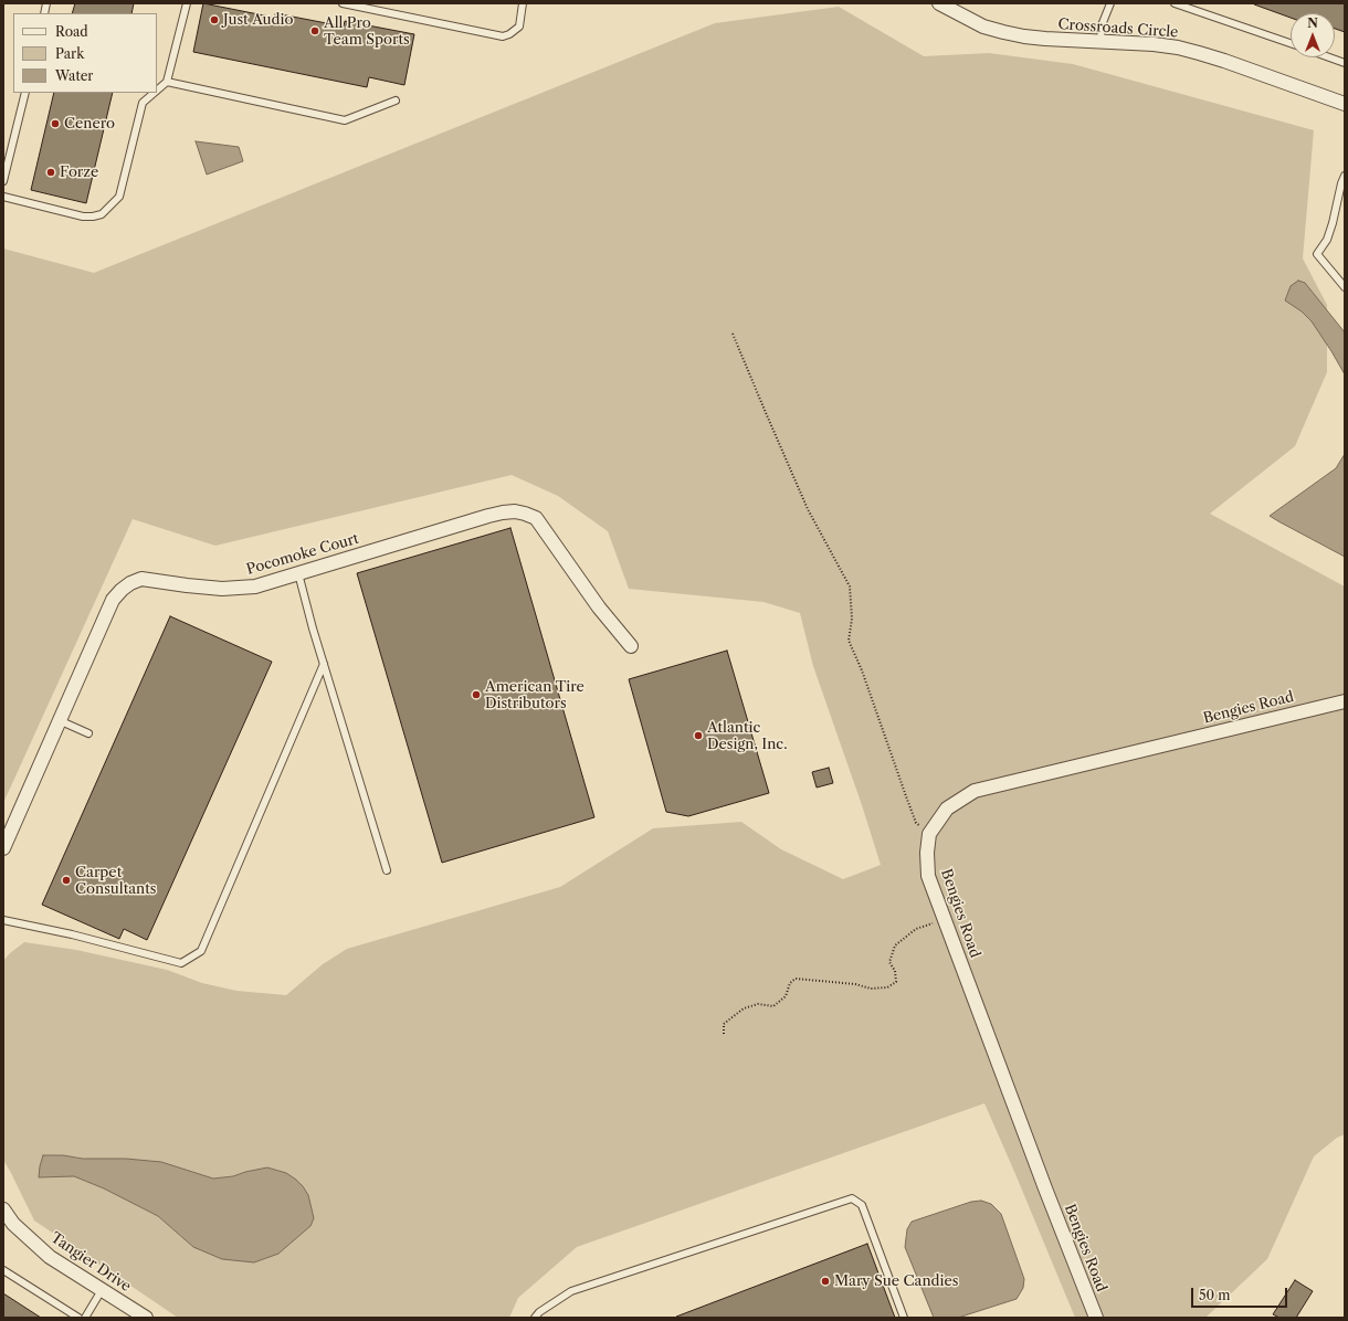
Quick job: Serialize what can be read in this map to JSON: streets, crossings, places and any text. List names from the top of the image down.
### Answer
{
  "streets": {
    "street": [
      "Crossroads Circle",
      "Pocomoke Court",
      "Bengies Road",
      "Tangier Drive"
    ]
  },
  "places": [
    "Just Audio",
    "All Pro Team Sports",
    "Cenero",
    "Forze",
    "American Tire Distributors",
    "Atlantic Design, Inc.",
    "Carpet Consultants",
    "Mary Sue Candies"
  ],
  "legend": ["Road", "Park", "Water"],
  "scale_bar": "50 m",
  "north": "top"
}
